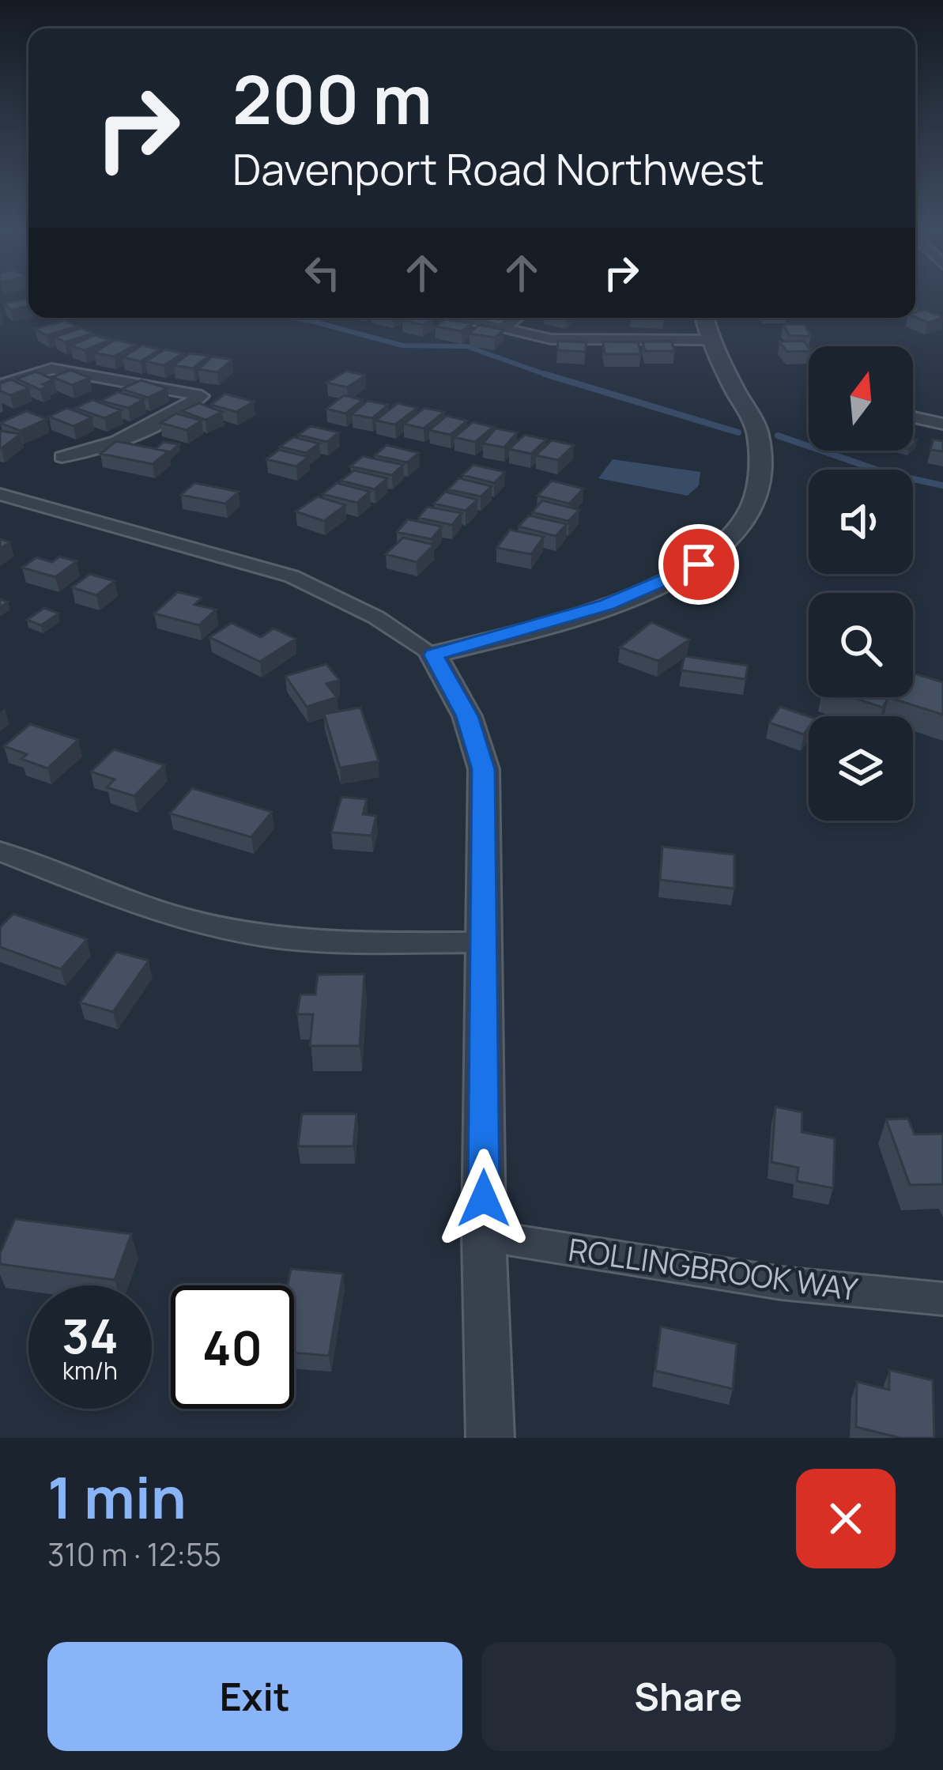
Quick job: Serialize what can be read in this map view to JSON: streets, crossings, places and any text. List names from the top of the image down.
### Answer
{
  "streets": {
    "street": ["ROLLINGBROOK WAY"]
  },
  "north": "top",
  "page": {
    "turn": ["200 m", "Davenport Road Northwest"],
    "speed": "34 km/h",
    "limit": "40",
    "heading": ["1 min", "310 m · 12:55"],
    "buttons": ["Exit", "Share"]
  }
}
